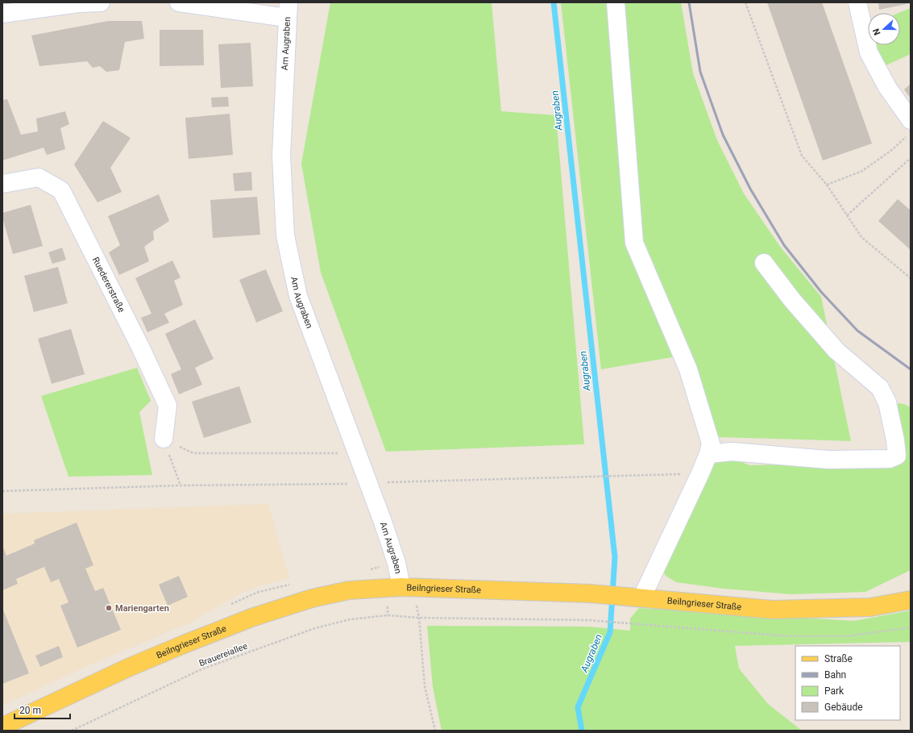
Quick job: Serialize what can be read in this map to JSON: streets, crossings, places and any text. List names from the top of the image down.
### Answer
{
  "streets": {
    "main road": ["Beilngrieser Straße"],
    "street": ["Am Augraben", "Ruedererstraße"],
    "path": ["Brauereiallee"]
  },
  "crossings": [
    ["Am Augraben", "Beilngrieser Straße"]
  ],
  "water": ["Augraben"],
  "places": ["Mariengarten"],
  "legend": [
    "Straße",
    "Bahn",
    "Park",
    "Gebäude"
  ],
  "scale_bar": "20 m",
  "north": "left"
}
